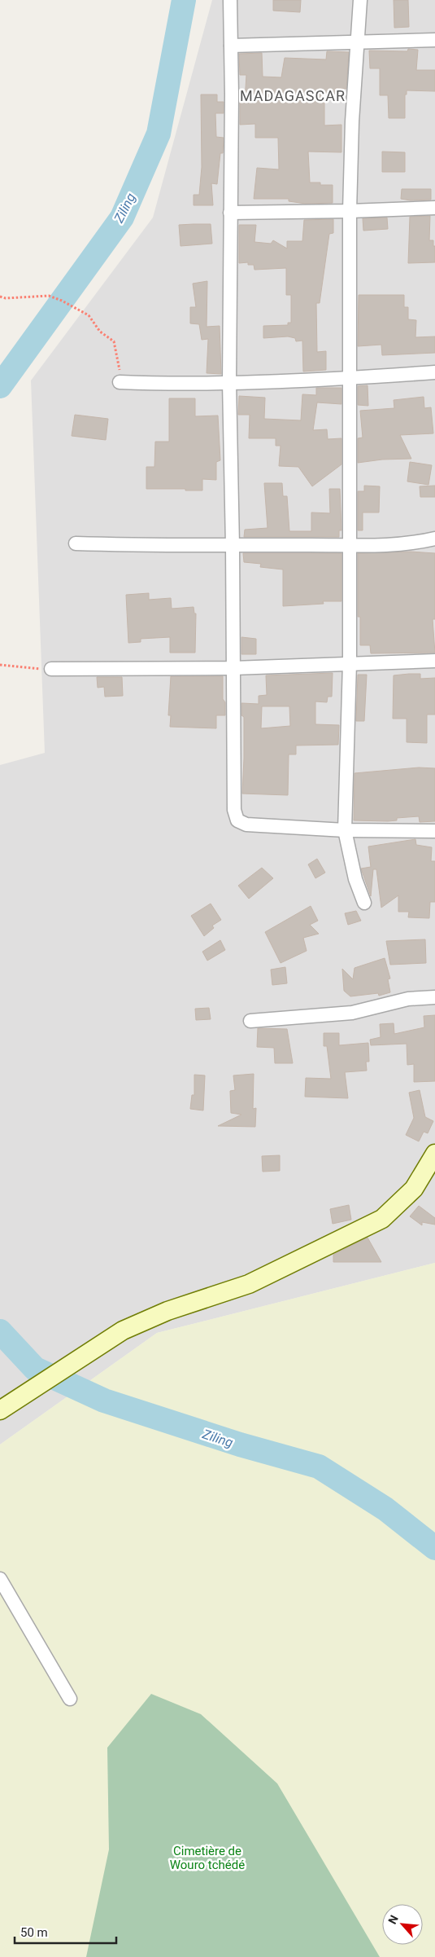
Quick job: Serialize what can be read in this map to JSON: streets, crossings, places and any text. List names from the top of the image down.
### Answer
{
  "districts": ["MADAGASCAR"],
  "water": ["Ziling"],
  "parks": ["Cimetière de Wouro tchédé"],
  "scale_bar": "50 m",
  "north": "top left"
}
